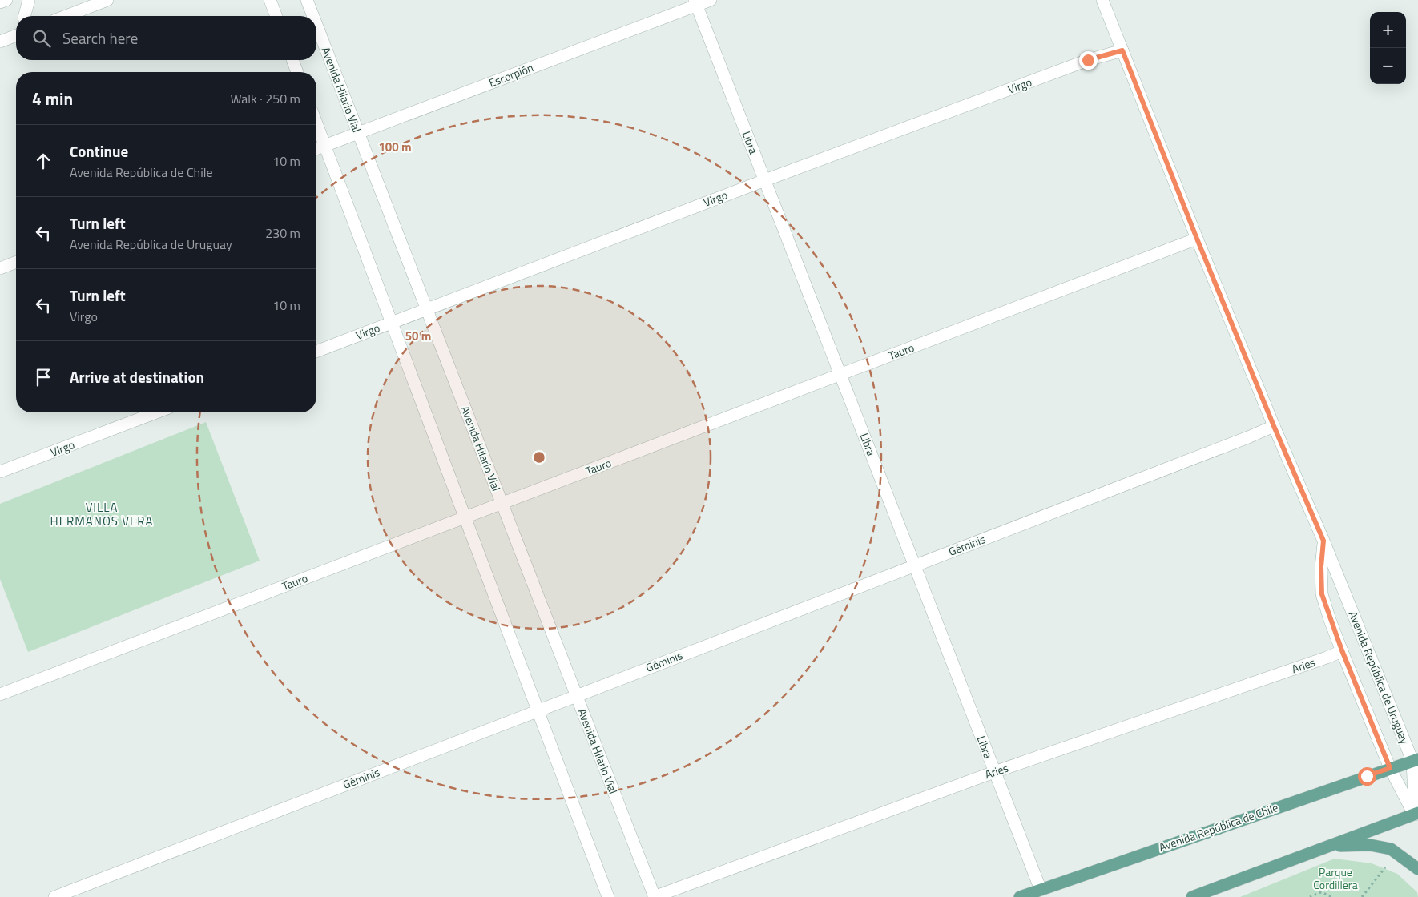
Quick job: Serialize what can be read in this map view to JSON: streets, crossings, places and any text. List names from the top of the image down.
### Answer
{
  "streets": {
    "main road": ["Avenida República de Chile"],
    "street": [
      "Escorpión",
      "Virgo",
      "Avenida Hilario Vial",
      "Libra",
      "Tauro",
      "Géminis",
      "Aries",
      "Avenida República de Uruguay"
    ]
  },
  "crossings": [
    ["Escorpión", "Avenida Hilario Vial"],
    ["Escorpión", "Libra"],
    ["Virgo", "Avenida Hilario Vial"],
    ["Virgo", "Libra"],
    ["Virgo", "Avenida República de Uruguay"],
    ["Avenida Hilario Vial", "Tauro"],
    ["Avenida Hilario Vial", "Géminis"],
    ["Avenida Hilario Vial", "Aries"],
    ["Libra", "Tauro"],
    ["Libra", "Géminis"],
    ["Libra", "Aries"],
    ["Libra", "Avenida República de Chile"],
    ["Tauro", "Avenida República de Uruguay"],
    ["Géminis", "Avenida República de Uruguay"],
    ["Aries", "Avenida República de Uruguay"],
    ["Avenida República de Uruguay", "Avenida República de Chile"]
  ],
  "districts": ["VILLA HERMANOS VERA"],
  "parks": ["Parque Cordillera"],
  "page": {
    "map_buttons": ["+", "−"],
    "search": "Search here",
    "heading": ["4 min", "Walk · 250 m"],
    "list": [
      ["Continue", "Avenida República de Chile", "10 m"],
      ["Turn left", "Avenida República de Uruguay", "230 m"],
      ["Turn left", "Virgo", "10 m"],
      "Arrive at destination"
    ]
  },
  "rings": ["100 m", "50 m"]
}
